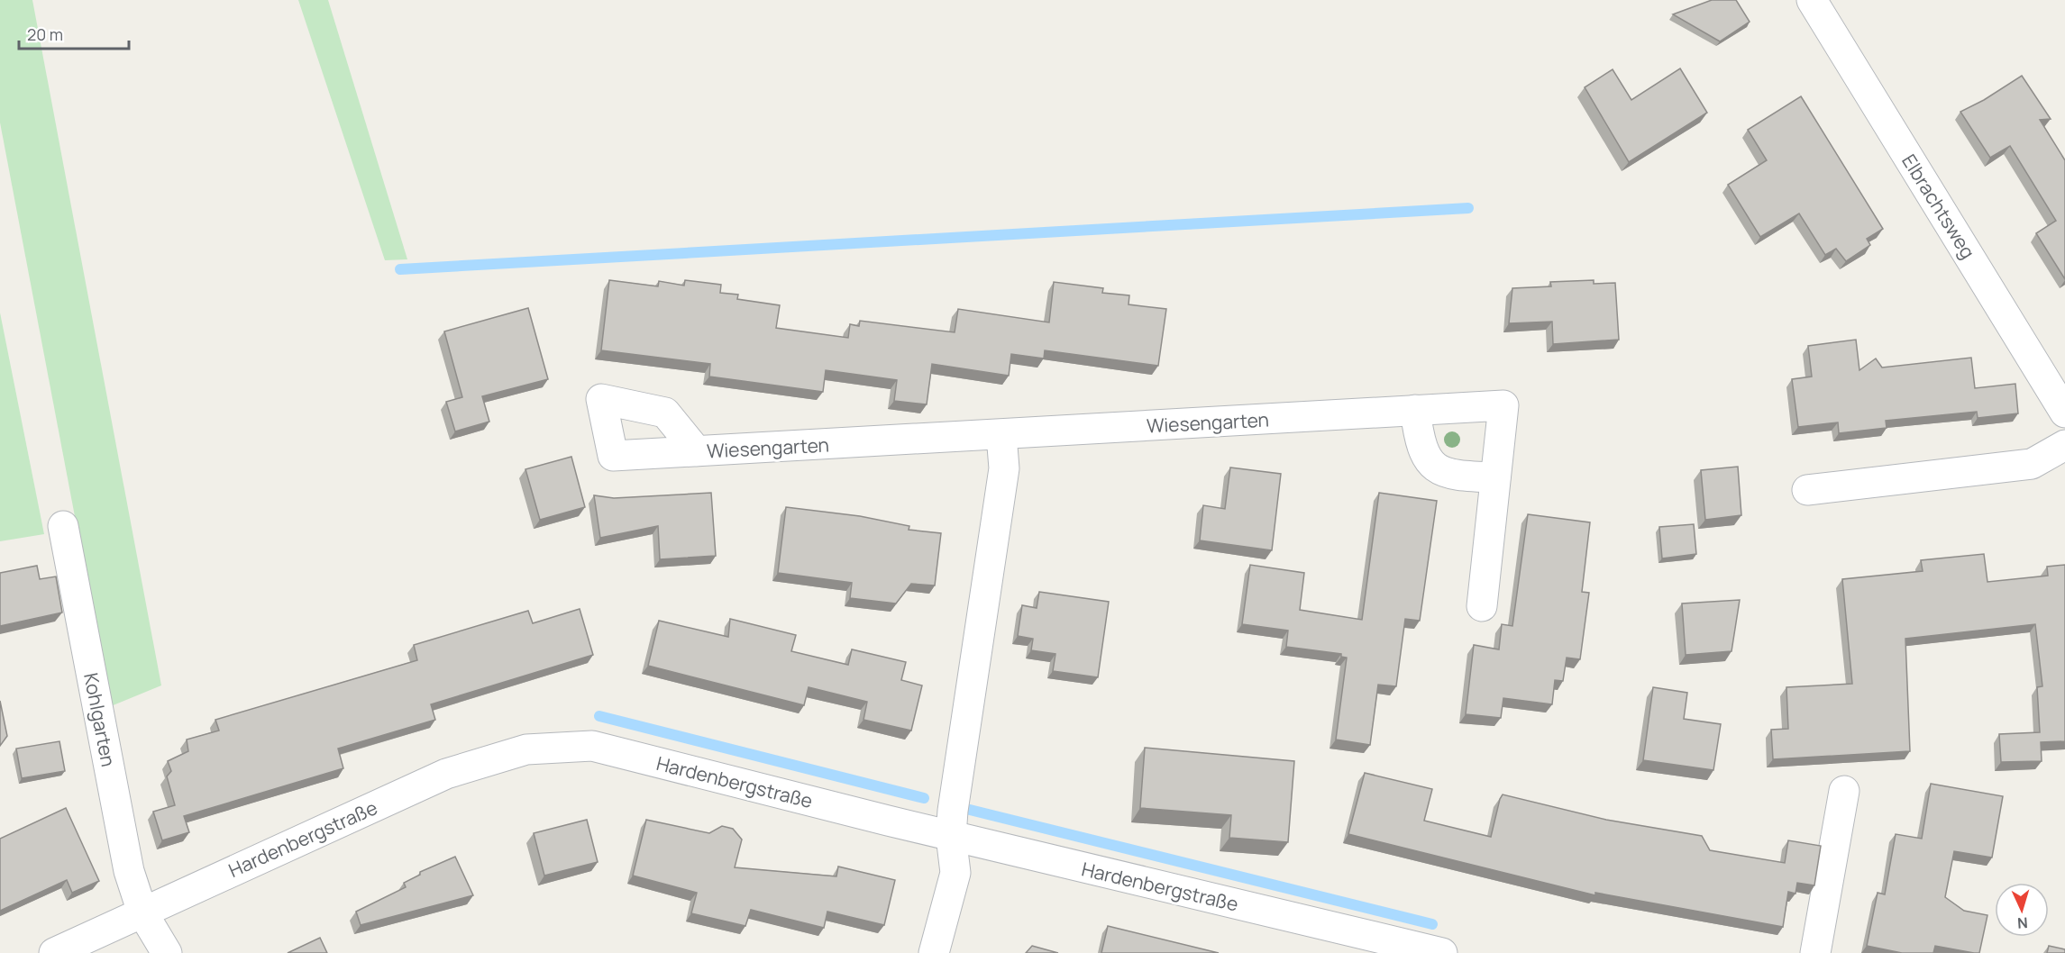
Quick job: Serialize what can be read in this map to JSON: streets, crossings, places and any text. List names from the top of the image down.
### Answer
{
  "streets": {
    "street": [
      "Elbrachtsweg",
      "Wiesengarten",
      "Kohlgarten",
      "Hardenbergstraße"
    ]
  },
  "crossings": [
    ["Kohlgarten", "Hardenbergstraße"]
  ],
  "scale_bar": "20 m",
  "north": "bottom"
}
